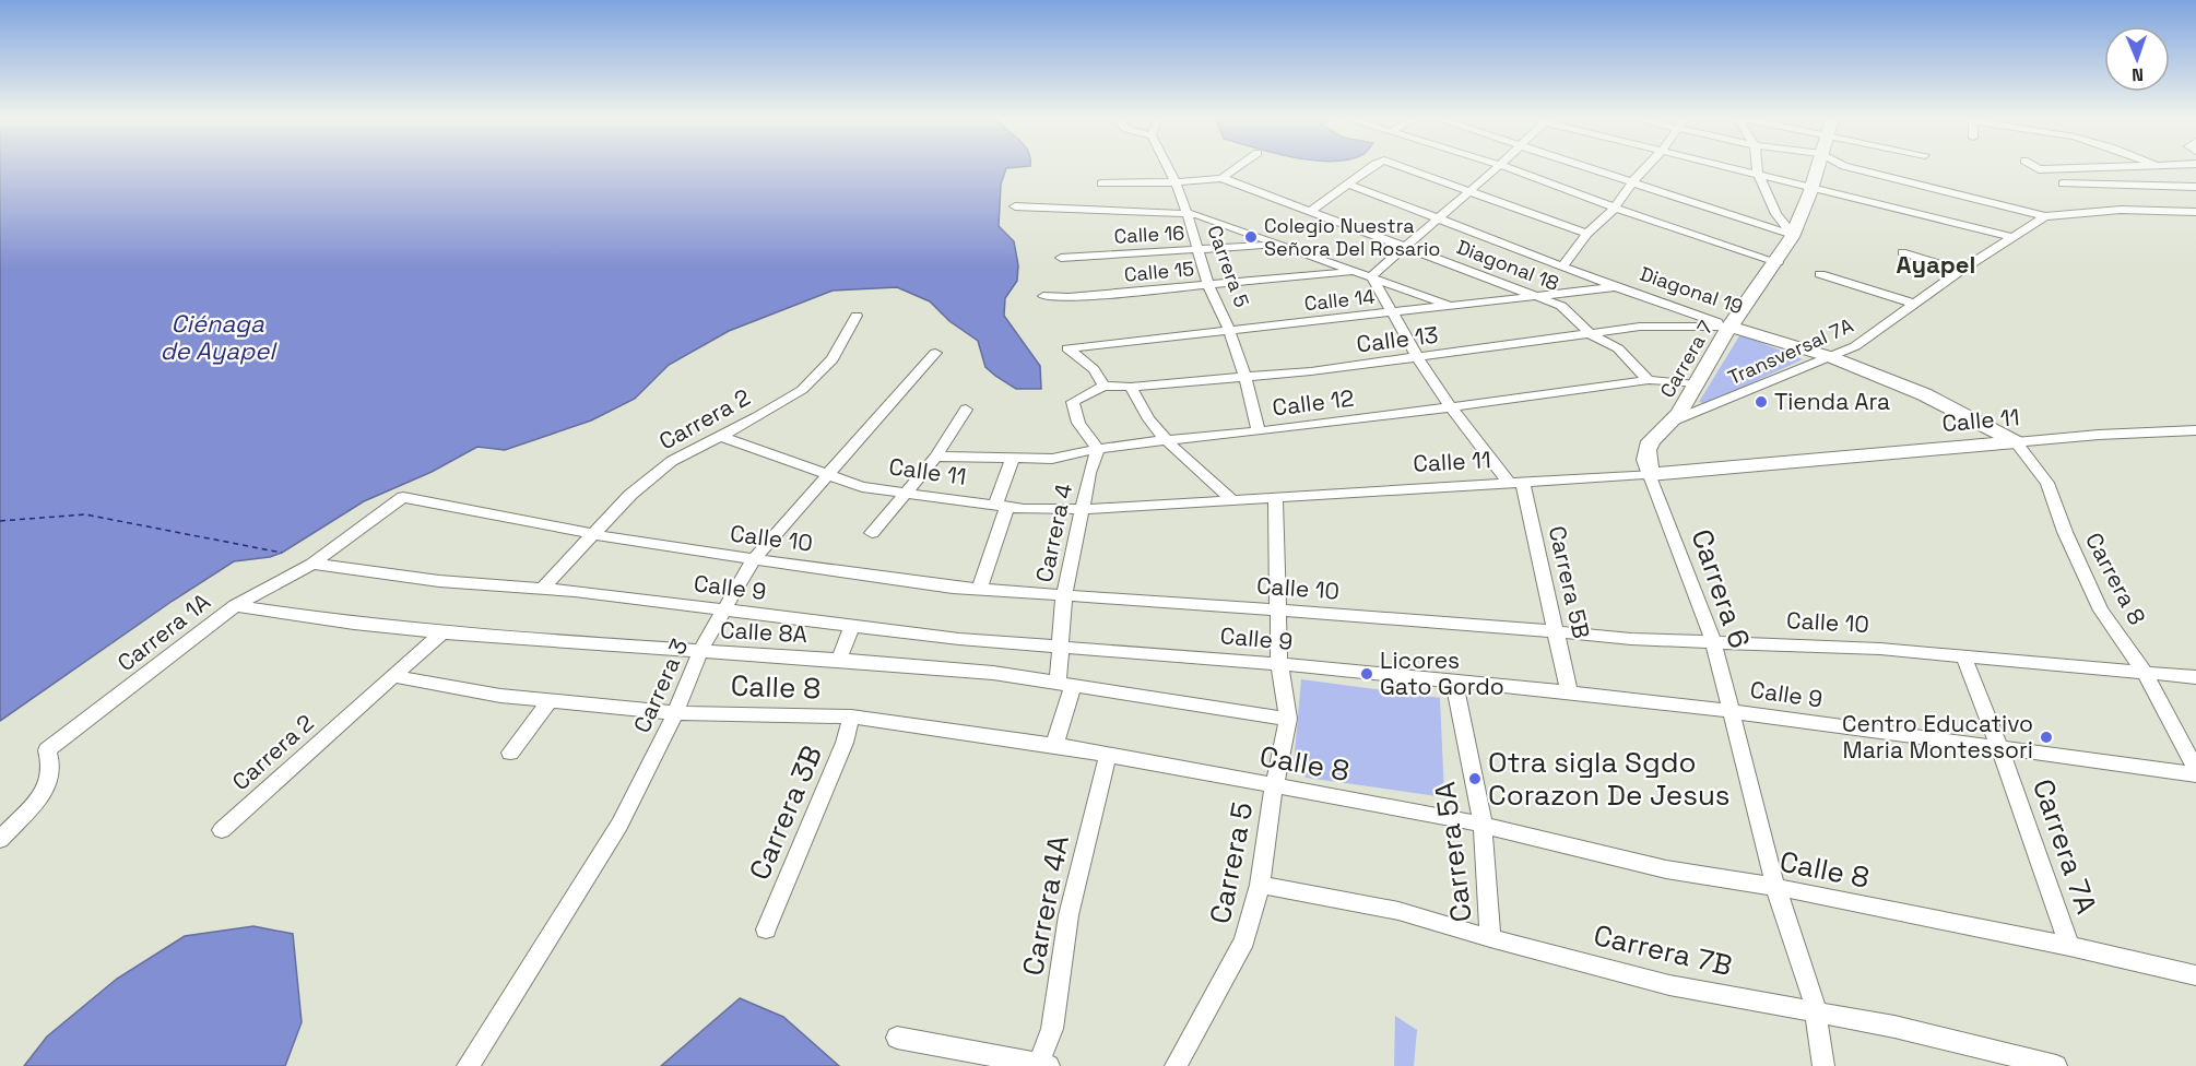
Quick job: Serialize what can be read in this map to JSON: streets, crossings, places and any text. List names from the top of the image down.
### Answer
{
  "streets": {
    "main road": ["Diagonal 19", "Carrera 7", "Calle 11"],
    "street": [
      "Calle 16",
      "Diagonal 18",
      "Carrera 5",
      "Calle 15",
      "Calle 14",
      "Calle 13",
      "Transversal 7A",
      "Calle 12",
      "Carrera 2",
      "Carrera 4",
      "Calle 10",
      "Carrera 8",
      "Carrera 5B",
      "Calle 9",
      "Carrera 6",
      "Carrera 1A",
      "Calle 8A",
      "Carrera 3",
      "Calle 8",
      "Carrera 3B",
      "Carrera 7A",
      "Carrera 5A",
      "Carrera 4A",
      "Carrera 7B"
    ]
  },
  "crossings": [
    ["Calle 16", "Carrera 5"],
    ["Diagonal 18", "Calle 14"],
    ["Diagonal 18", "Calle 13"],
    ["Diagonal 18", "Calle 12"],
    ["Carrera 5", "Calle 15"],
    ["Carrera 5", "Calle 14"],
    ["Carrera 5", "Calle 13"],
    ["Carrera 5", "Calle 12"],
    ["Carrera 5", "Calle 11"],
    ["Carrera 5", "Calle 10"],
    ["Carrera 5", "Calle 9"],
    ["Carrera 5", "Calle 8A"],
    ["Carrera 5", "Calle 8"],
    ["Carrera 5", "Carrera 7B"],
    ["Diagonal 19", "Calle 14"],
    ["Diagonal 19", "Calle 13"],
    ["Diagonal 19", "Transversal 7A"],
    ["Diagonal 19", "Carrera 7"],
    ["Diagonal 19", "Calle 11"],
    ["Diagonal 19", "Carrera 8"],
    ["Calle 14", "Calle 13"],
    ["Calle 13", "Carrera 7"],
    ["Transversal 7A", "Carrera 7"],
    ["Carrera 7", "Calle 12"],
    ["Carrera 7", "Calle 11"],
    ["Carrera 7", "Carrera 6"],
    ["Calle 12", "Carrera 4"],
    ["Carrera 2", "Calle 11"],
    ["Carrera 2", "Calle 10"],
    ["Carrera 2", "Calle 9"],
    ["Carrera 2", "Calle 8A"],
    ["Carrera 2", "Calle 8"],
    ["Calle 11", "Carrera 4"],
    ["Calle 11", "Carrera 8"],
    ["Calle 11", "Carrera 5B"],
    ["Calle 11", "Carrera 6"],
    ["Calle 11", "Carrera 3"],
    ["Carrera 4", "Calle 10"],
    ["Carrera 4", "Calle 9"],
    ["Carrera 4", "Calle 8A"],
    ["Carrera 4", "Calle 8"],
    ["Calle 10", "Carrera 8"],
    ["Calle 10", "Carrera 5B"],
    ["Calle 10", "Carrera 6"],
    ["Calle 10", "Carrera 1A"],
    ["Calle 10", "Carrera 3"],
    ["Calle 10", "Carrera 7A"],
    ["Carrera 8", "Calle 9"],
    ["Carrera 5B", "Calle 9"],
    ["Calle 9", "Carrera 6"],
    ["Calle 9", "Carrera 1A"],
    ["Calle 9", "Carrera 3"],
    ["Calle 9", "Carrera 7A"],
    ["Calle 9", "Carrera 5A"],
    ["Carrera 6", "Calle 8"],
    ["Carrera 6", "Carrera 7B"],
    ["Carrera 1A", "Calle 8A"],
    ["Calle 8A", "Carrera 3"],
    ["Carrera 3", "Calle 8"],
    ["Calle 8", "Carrera 3B"],
    ["Calle 8", "Carrera 7A"],
    ["Calle 8", "Carrera 5A"],
    ["Calle 8", "Carrera 4A"],
    ["Carrera 5A", "Carrera 7B"]
  ],
  "districts": ["Ayapel"],
  "water": ["Ciénaga de Ayapel"],
  "places": [
    "Colegio Nuestra Señora Del Rosario",
    "Tienda Ara",
    "Licores Gato Gordo",
    "Centro Educativo Maria Montessori",
    "Otra sigla Sgdo Corazon De Jesus"
  ],
  "north": "bottom"
}
